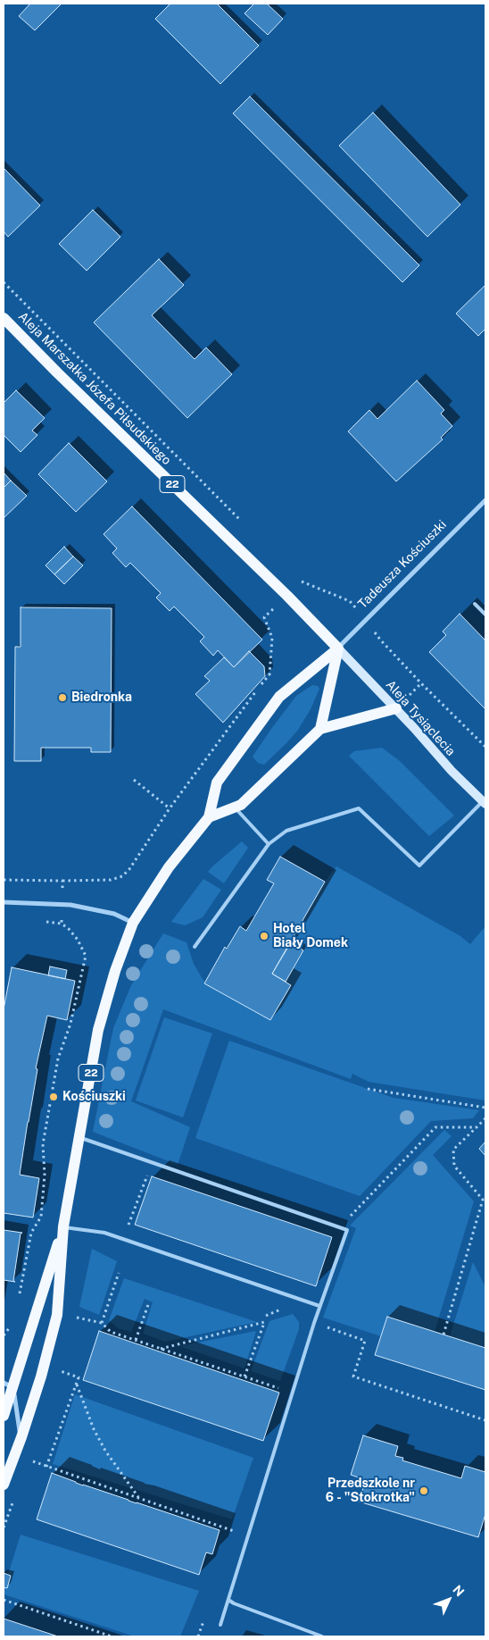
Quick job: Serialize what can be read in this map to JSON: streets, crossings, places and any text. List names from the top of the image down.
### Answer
{
  "streets": {
    "main road": ["Aleja Marszałka Józefa Piłsudskiego", "22", "Tadeusza Kościuszki"],
    "street": ["Aleja Tysiąclecia"]
  },
  "crossings": [
    ["Aleja Marszałka Józefa Piłsudskiego", "Tadeusza Kościuszki"],
    ["Aleja Marszałka Józefa Piłsudskiego", "Aleja Tysiąclecia"],
    ["Tadeusza Kościuszki", "Aleja Tysiąclecia"]
  ],
  "places": [
    "Biedronka",
    "Hotel Biały Domek",
    "Kościuszki",
    "Przedszkole nr 6 - \"Stokrotka\""
  ],
  "north": "top right"
}
